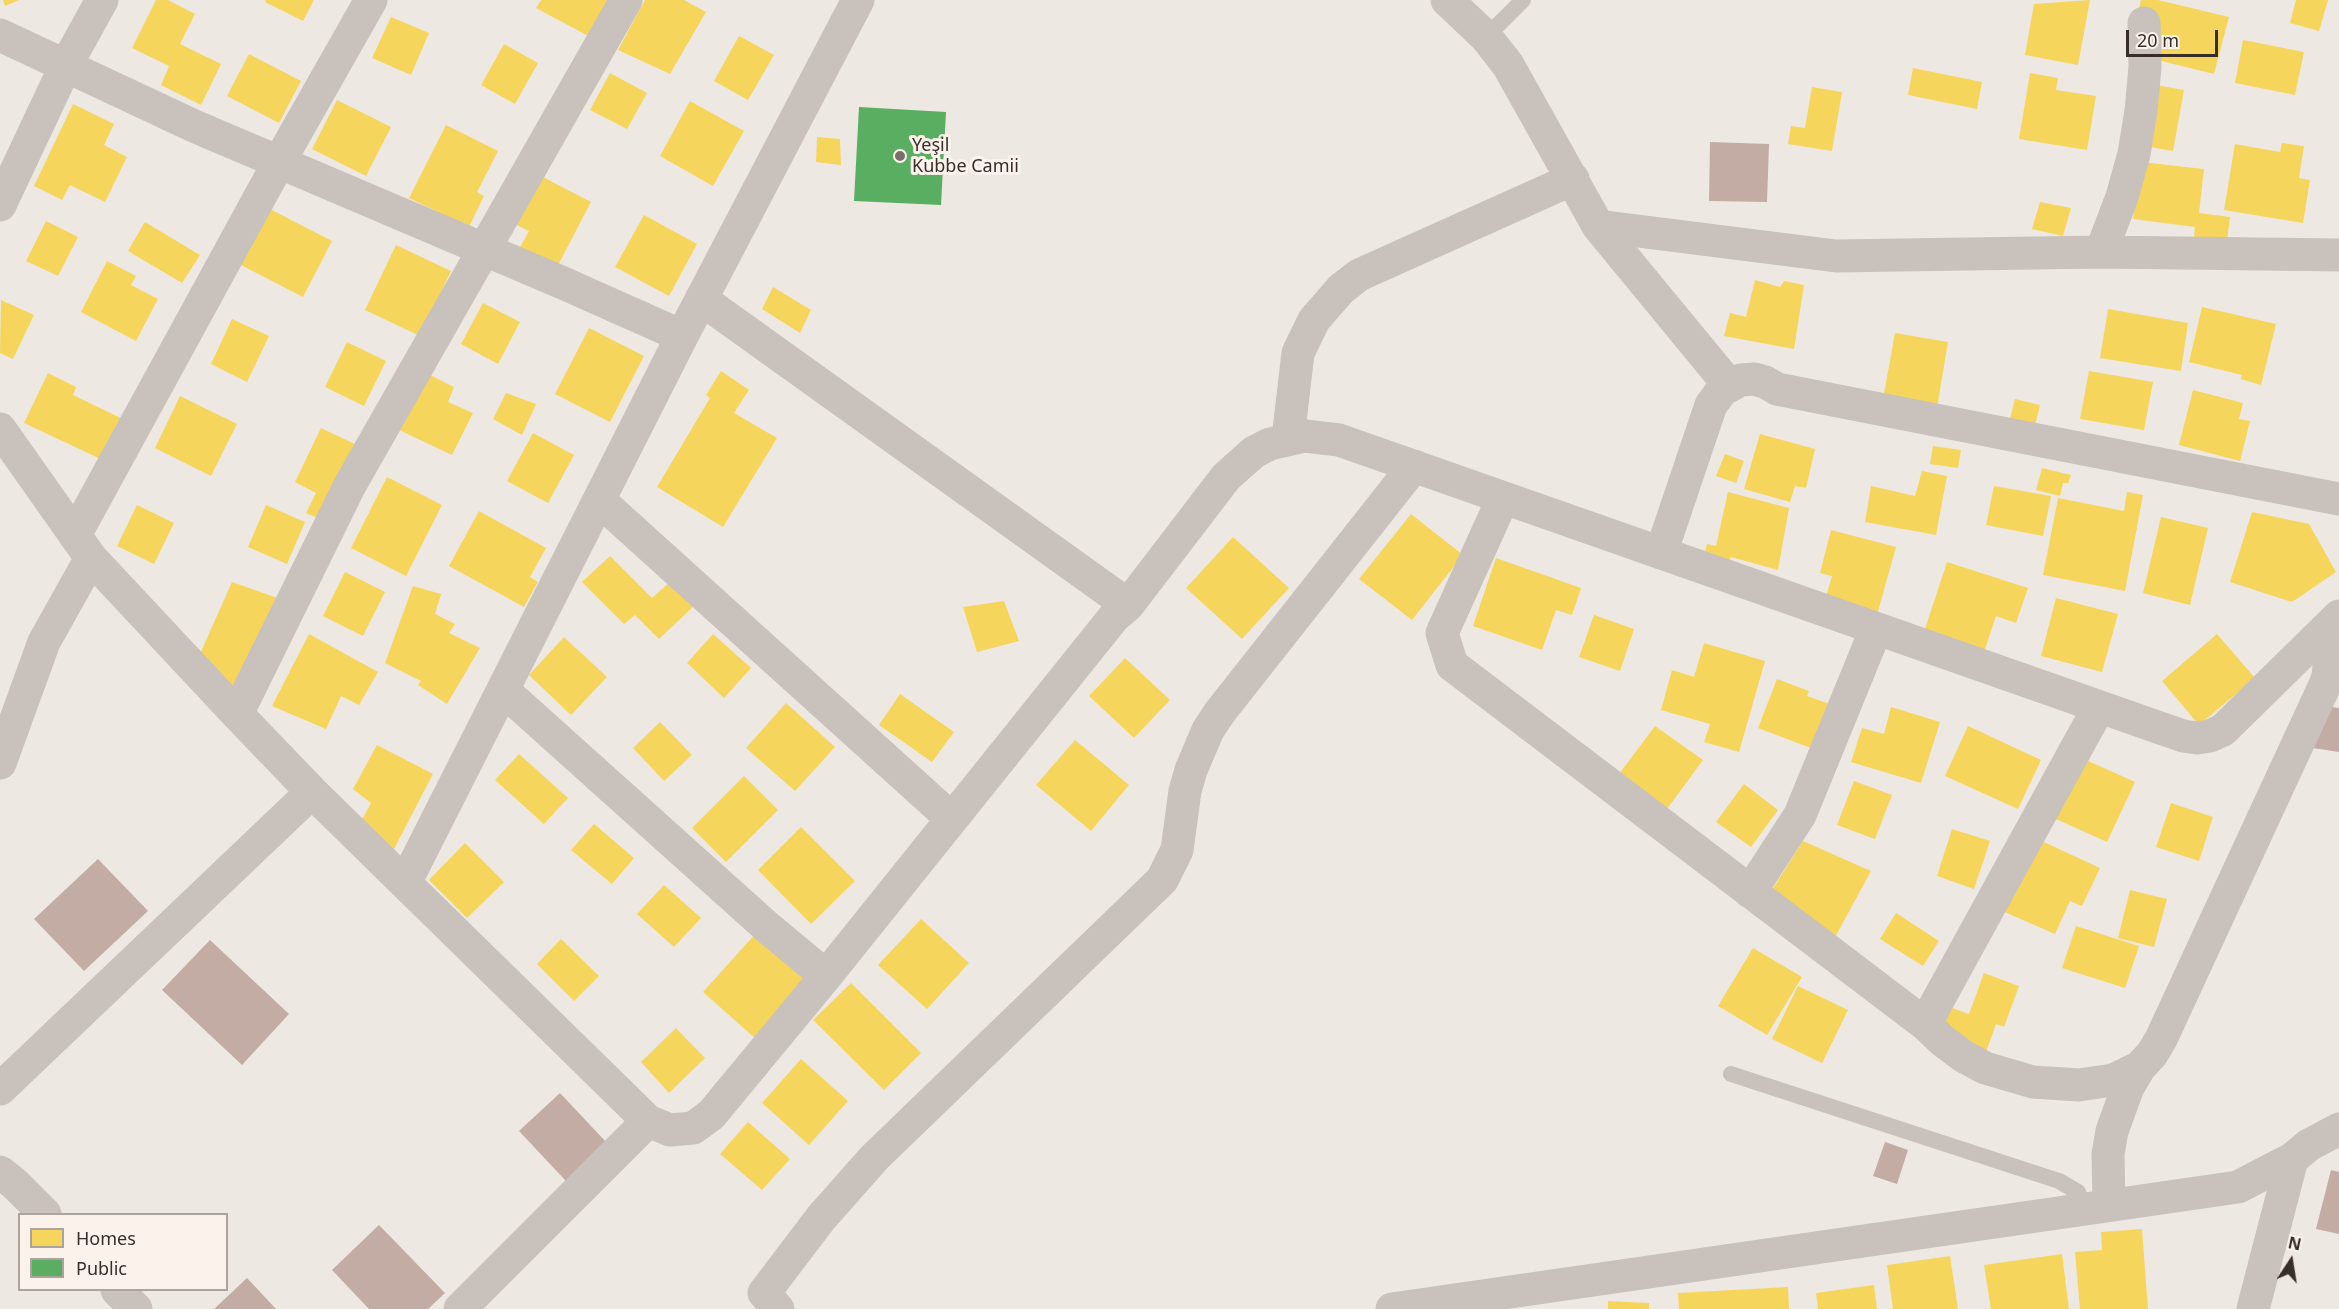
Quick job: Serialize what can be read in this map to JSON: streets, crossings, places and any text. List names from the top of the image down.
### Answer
{
  "places": ["Yeşil Kubbe Camii"],
  "legend": ["Homes", "Public"],
  "scale_bar": "20 m",
  "north": "top"
}
